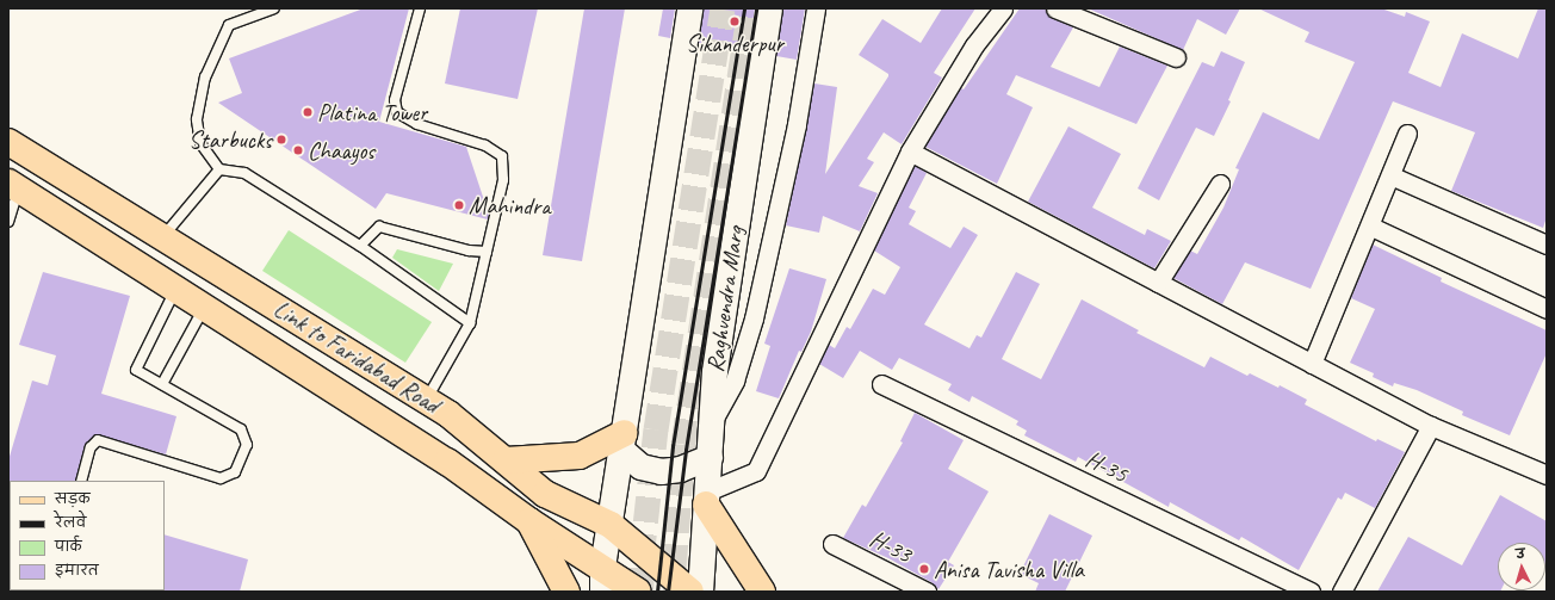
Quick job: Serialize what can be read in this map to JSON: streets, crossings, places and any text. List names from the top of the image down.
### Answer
{
  "streets": {
    "main road": ["Link to Faridabad Road"],
    "street": ["Raghvendra Marg", "H-35", "H-33"]
  },
  "places": [
    "Sikanderpur",
    "Platina Tower",
    "Starbucks",
    "Chaayos",
    "Mahindra",
    "Anisa Tavisha Villa"
  ],
  "legend": [
    "सड़क",
    "रेलवे",
    "पार्क",
    "इमारत"
  ],
  "north": "top"
}
